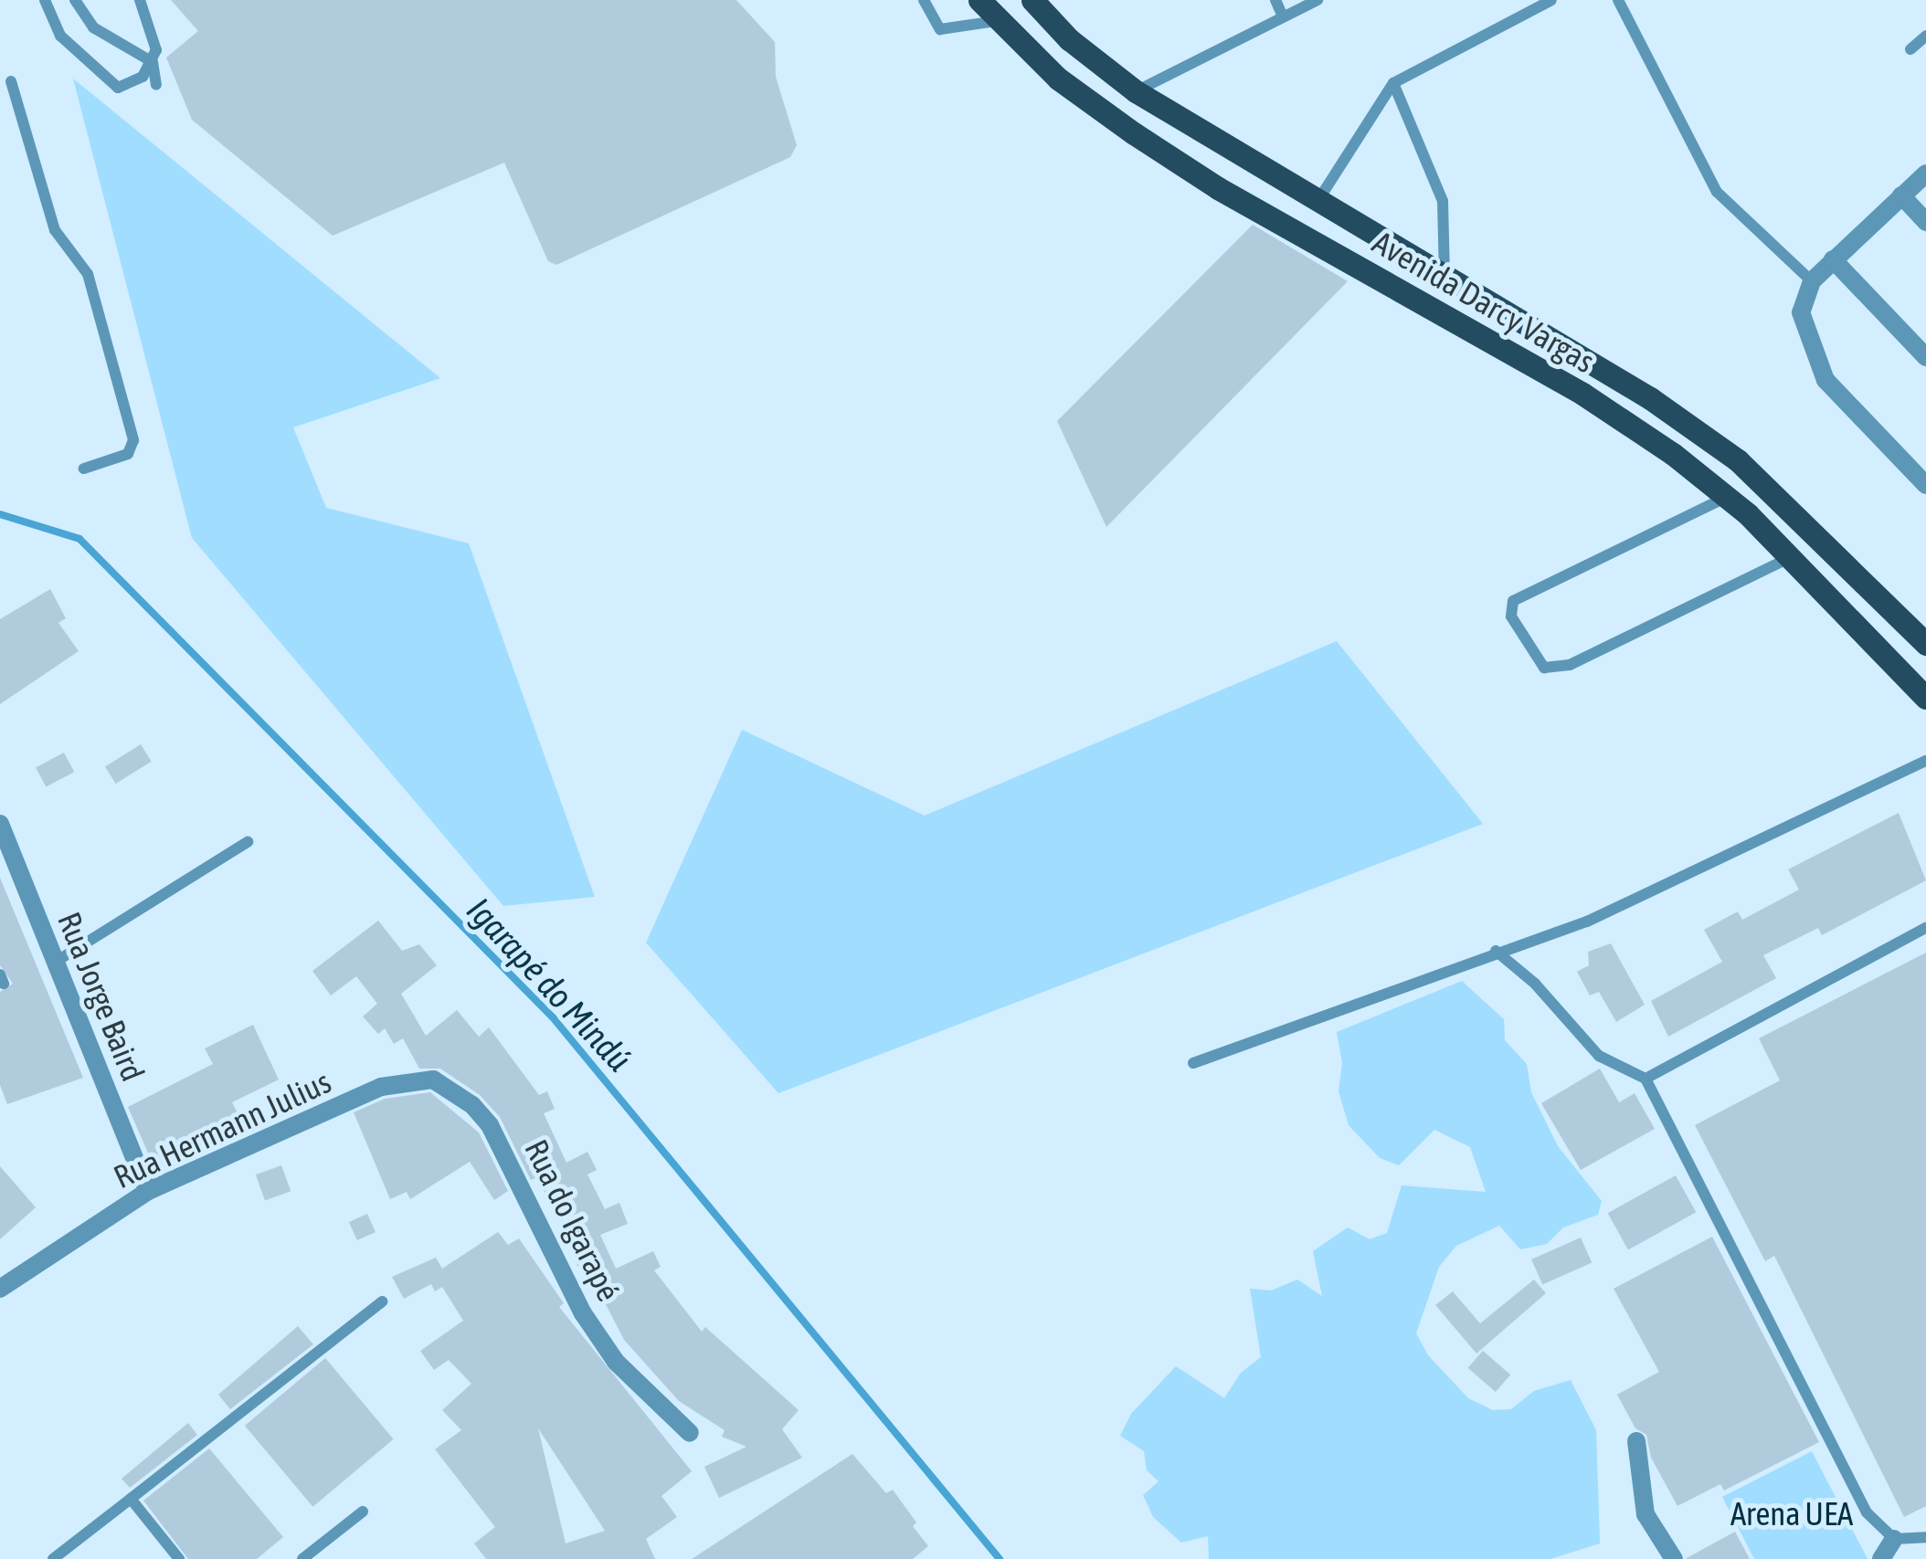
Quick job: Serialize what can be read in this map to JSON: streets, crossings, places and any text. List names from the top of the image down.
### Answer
{
  "streets": {
    "main road": ["Avenida Darcy Vargas"],
    "street": ["Rua Jorge Baird", "Rua Hermann Julius", "Rua do Igarapé"]
  },
  "crossings": [
    ["Rua Jorge Baird", "Rua Hermann Julius"],
    ["Rua Hermann Julius", "Rua do Igarapé"]
  ],
  "water": ["Igarapé do Mindú"],
  "parks": ["Arena UEA"]
}
